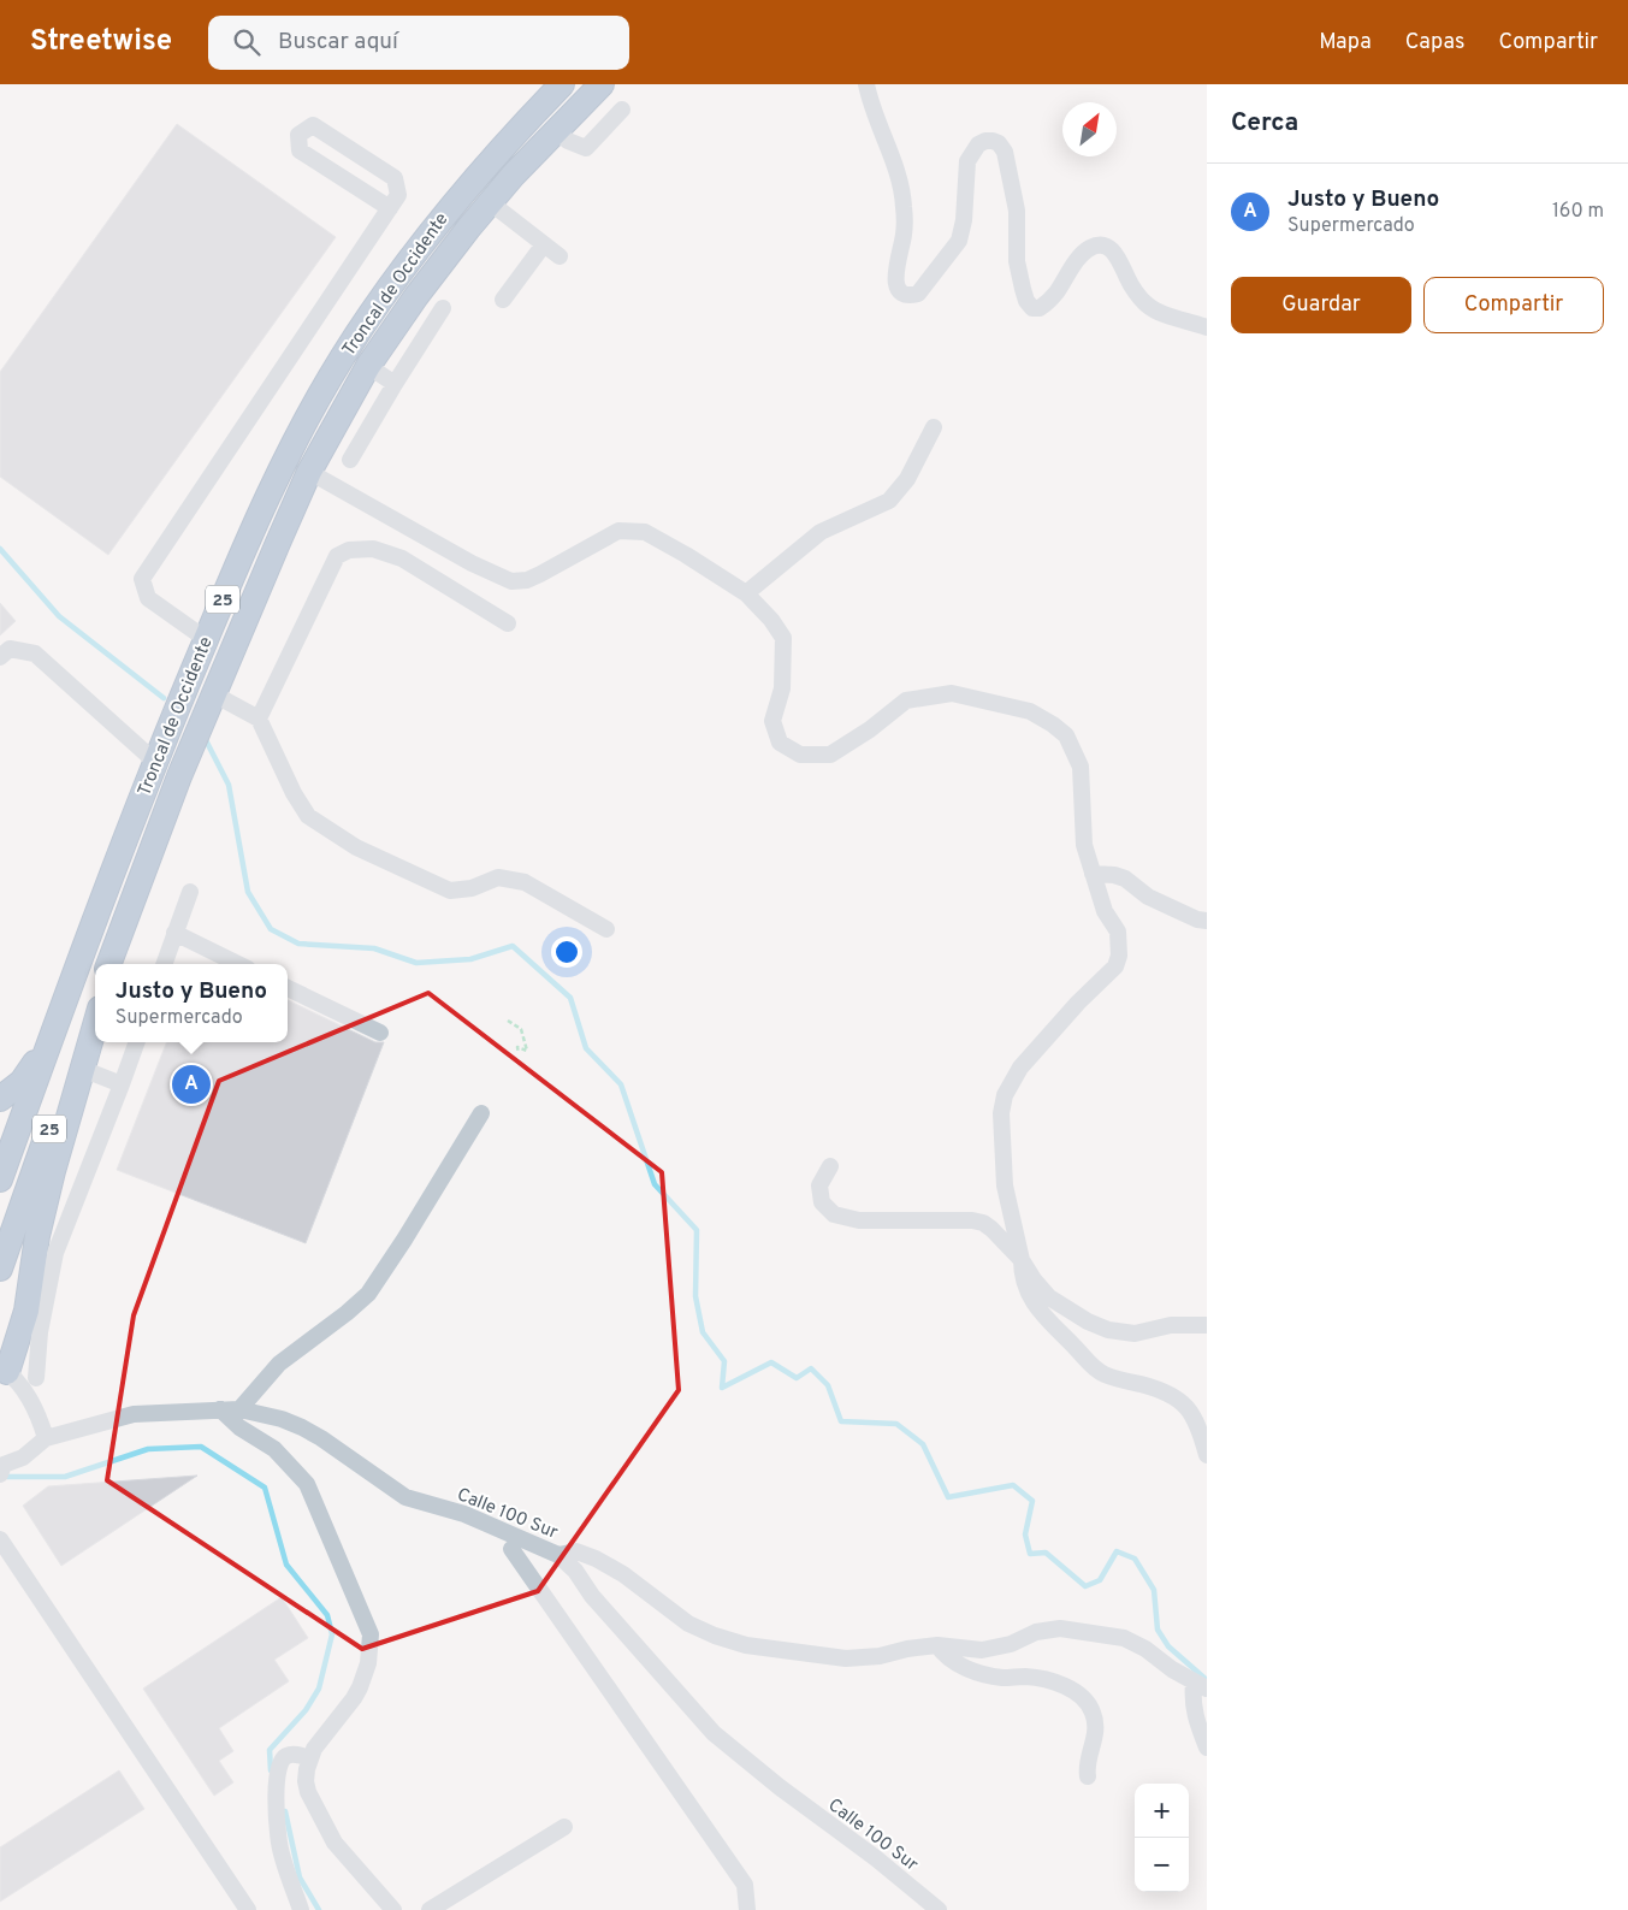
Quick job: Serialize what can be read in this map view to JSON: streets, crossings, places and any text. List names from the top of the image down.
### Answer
{
  "streets": {
    "highway": ["Troncal de Occidente", "25"],
    "street": ["Calle 100 Sur"]
  },
  "north": "top right",
  "page": {
    "header": "Streetwise",
    "search": "Buscar aquí",
    "nav": ["Mapa", "Capas", "Compartir"],
    "heading": "Cerca",
    "list": [
      {
        "mark": "A",
        "name": "Justo y Bueno",
        "note": "Supermercado",
        "value": "160 m"
      }
    ],
    "buttons": ["Guardar", "Compartir"],
    "popup": ["Justo y Bueno", "Supermercado"],
    "pins": "A",
    "map_buttons": ["+", "−"]
  }
}
